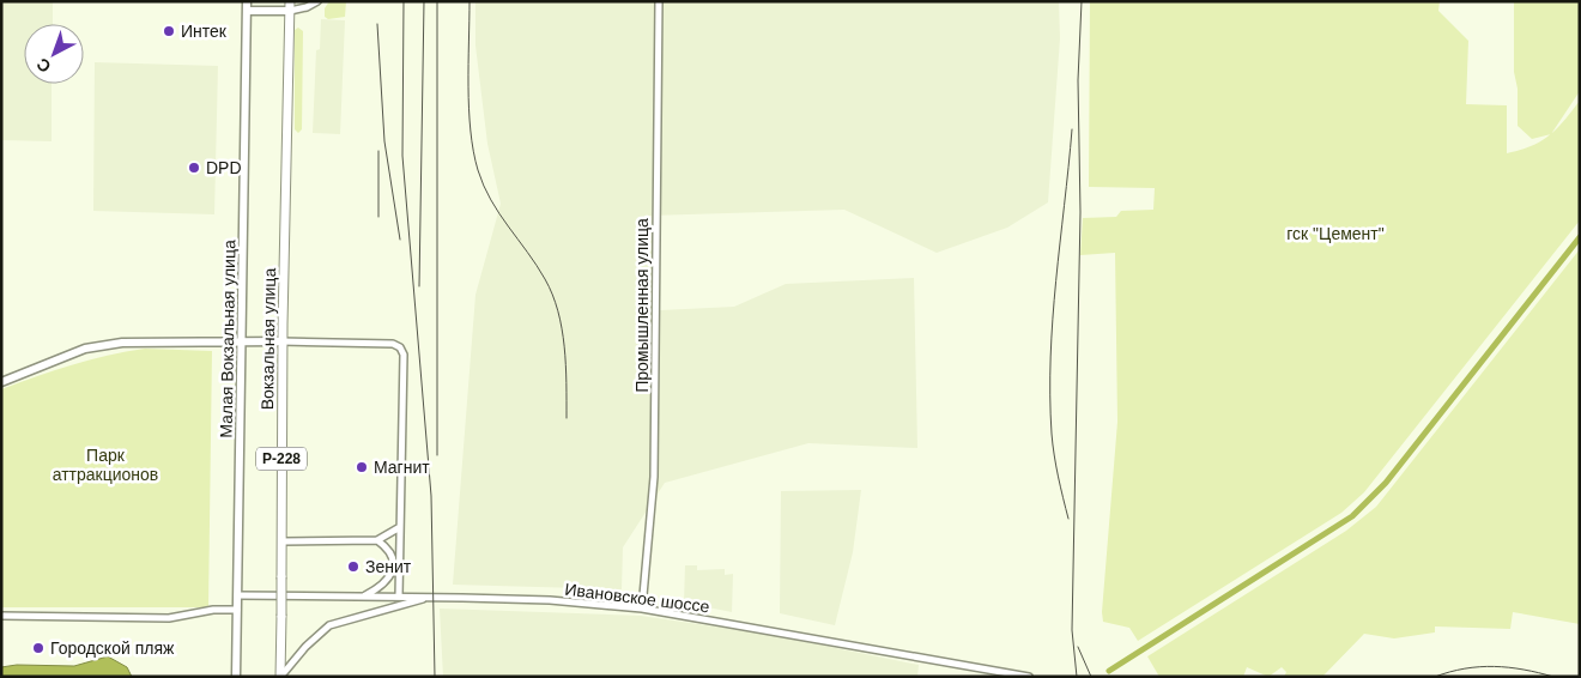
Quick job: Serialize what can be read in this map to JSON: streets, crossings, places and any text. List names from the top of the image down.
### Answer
{
  "streets": {
    "highway": ["Вокзальная улица", "Р-228"],
    "main road": ["Малая Вокзальная улица"],
    "street": ["Промышленная улица", "Ивановское шоссе"]
  },
  "crossings": [
    ["Промышленная улица", "Ивановское шоссе"],
    ["Малая Вокзальная улица", "Ивановское шоссе"]
  ],
  "parks": ["гск \"Цемент\"", "Парк аттракционов"],
  "places": [
    "Интек",
    "DPD",
    "Магнит",
    "Зенит",
    "Городской пляж"
  ],
  "north": "bottom left"
}
